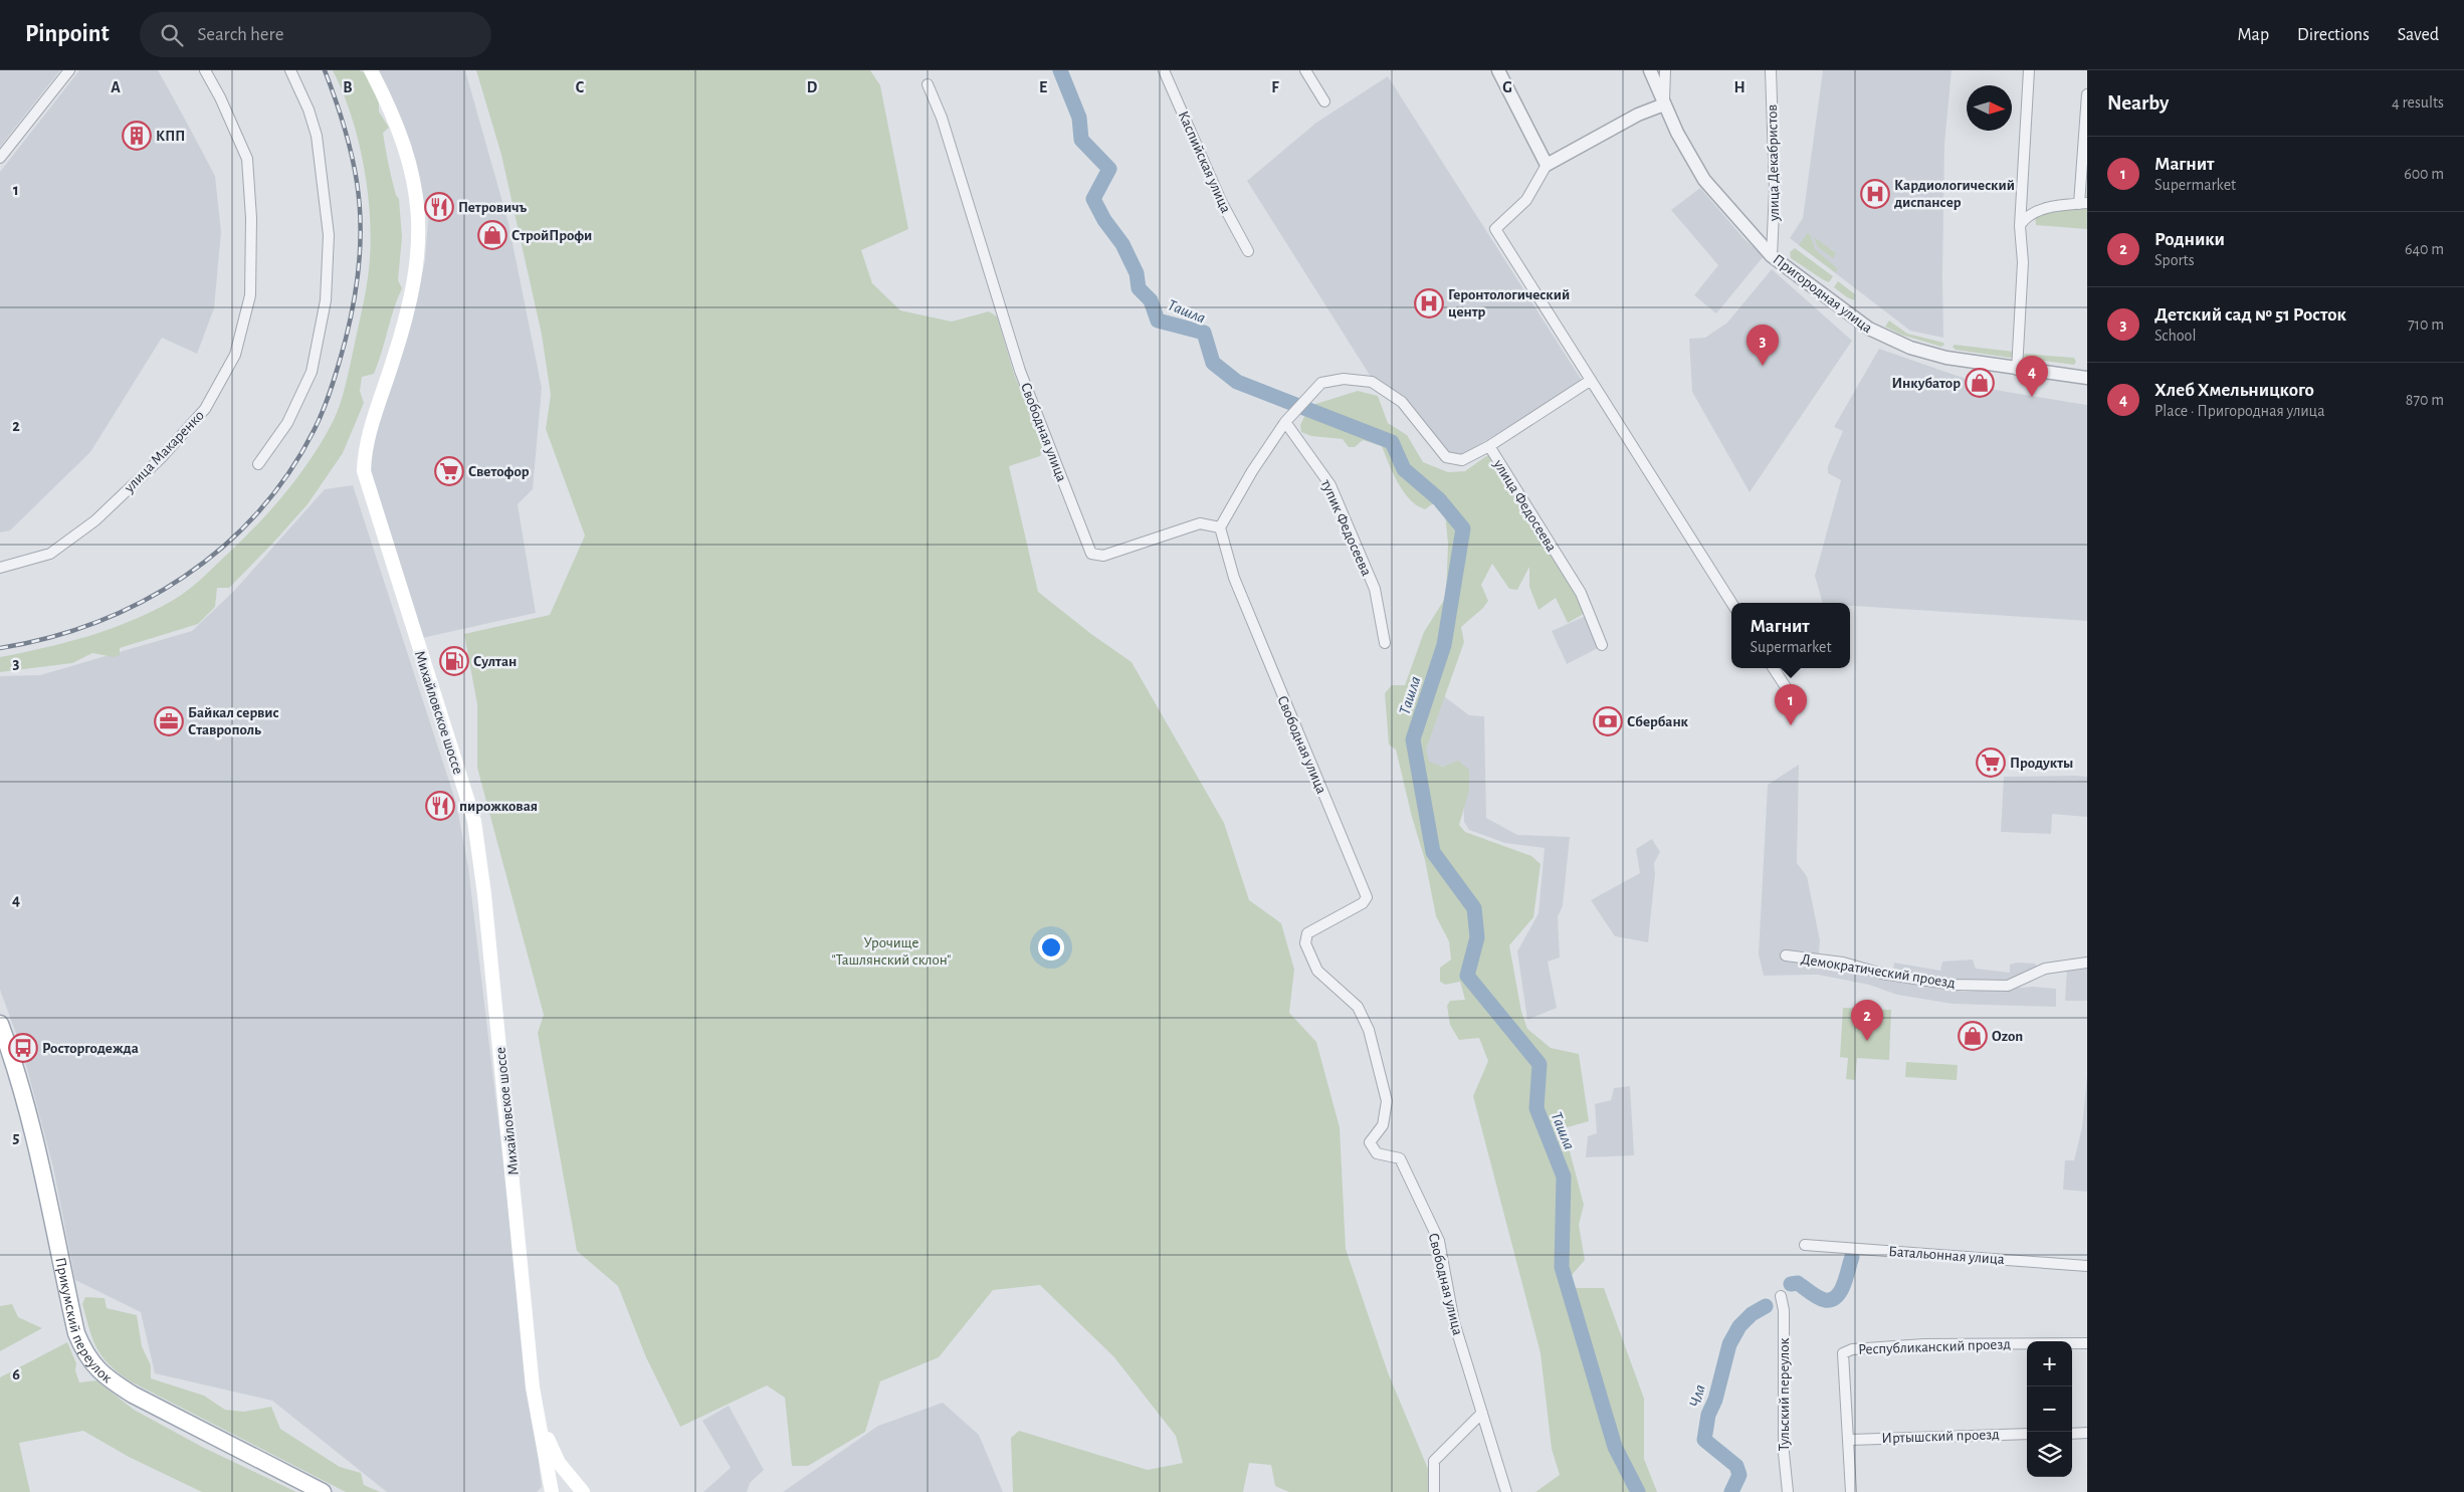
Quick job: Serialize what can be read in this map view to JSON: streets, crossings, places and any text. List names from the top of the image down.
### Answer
{
  "streets": {
    "main road": ["Михайловское шоссе", "Прикумский переулок"],
    "street": [
      "Каспийская улица",
      "улица Декабристов",
      "Пригородная улица",
      "Свободная улица",
      "улица Макаренко",
      "улица Федосеева",
      "тупик Федосеева",
      "Демократический проезд",
      "Батальонная улица",
      "Республиканский проезд",
      "Тульский переулок",
      "Иртышский проезд"
    ]
  },
  "crossings": [
    ["улица Декабристов", "Пригородная улица"],
    ["Республиканский проезд", "Иртышский проезд"]
  ],
  "water": ["Ташла", "Чла"],
  "parks": ["Урочище \"Ташлянский склон\""],
  "places": {
    "building": ["КПП"],
    "hospital": ["Кардиологический диспансер", "Геронтологический центр"],
    "restaurant": ["Петровичъ", "пирожковая"],
    "shop": ["СтройПрофи", "Инкубатор", "Ozon"],
    "supermarket": ["Светофор", "Продукты"],
    "fuel station": ["Султан"],
    "office": ["Байкал сервис Ставрополь"],
    "bank": ["Сбербанк"],
    "bus stop": ["Росторгодежда"]
  },
  "north": "right",
  "page": {
    "header": "Pinpoint",
    "search": "Search here",
    "nav": ["Map", "Directions", "Saved"],
    "heading": ["Nearby", "4 results"],
    "list": [
      {
        "mark": "1",
        "name": "Магнит",
        "note": "Supermarket",
        "value": "600 m"
      },
      {
        "mark": "2",
        "name": "Родники",
        "note": "Sports",
        "value": "640 m"
      },
      {
        "mark": "3",
        "name": "Детский сад № 51 Росток",
        "note": "School",
        "value": "710 m"
      },
      {
        "mark": "4",
        "name": "Хлеб Хмельницкого",
        "note": "Place · Пригородная улица",
        "value": "870 m"
      }
    ],
    "pins": [
      "3",
      "4",
      "1",
      "2"
    ],
    "popup": ["Магнит", "Supermarket"],
    "map_buttons": ["+", "−"]
  },
  "grid": {
    "columns": [
      "A",
      "B",
      "C",
      "D",
      "E",
      "F",
      "G",
      "H"
    ],
    "rows": [
      "1",
      "2",
      "3",
      "4",
      "5",
      "6"
    ]
  }
}
